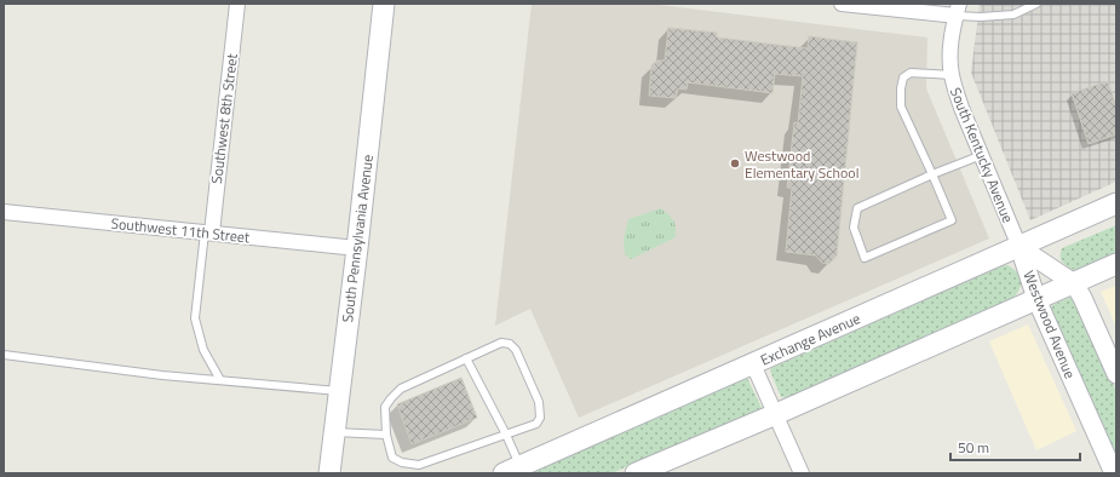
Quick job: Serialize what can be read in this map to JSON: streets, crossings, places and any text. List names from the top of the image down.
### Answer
{
  "streets": {
    "main road": ["South Pennsylvania Avenue", "Exchange Avenue"],
    "street": [
      "Southwest 8th Street",
      "South Kentucky Avenue",
      "Southwest 11th Street",
      "Westwood Avenue"
    ]
  },
  "crossings": [
    ["Southwest 8th Street", "Southwest 11th Street"],
    ["South Kentucky Avenue", "Westwood Avenue"],
    ["South Kentucky Avenue", "Exchange Avenue"],
    ["Southwest 11th Street", "South Pennsylvania Avenue"],
    ["Westwood Avenue", "Exchange Avenue"]
  ],
  "places": ["Westwood Elementary School"],
  "scale_bar": "50 m"
}
